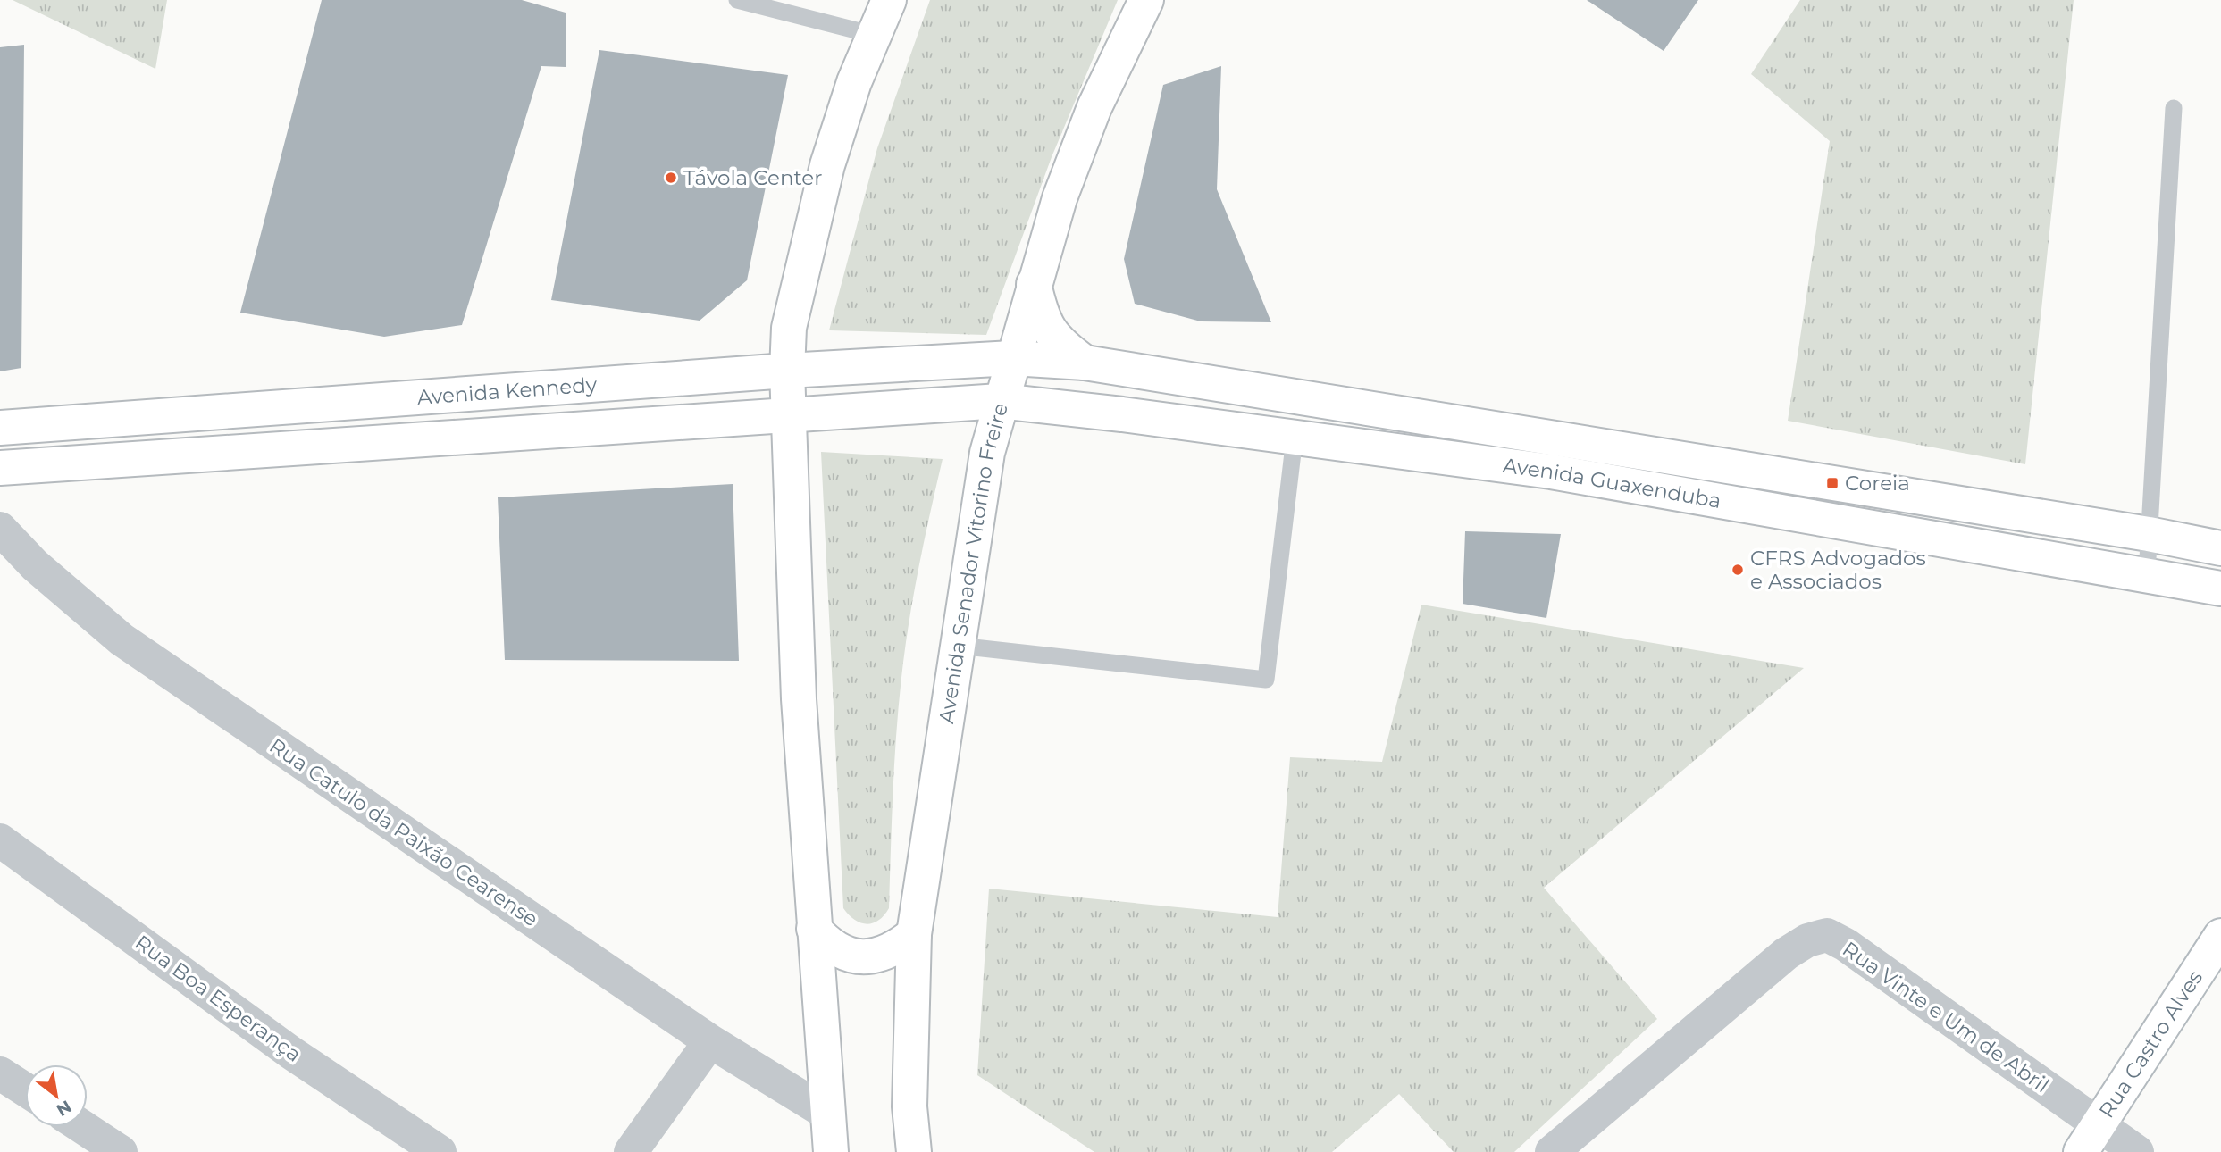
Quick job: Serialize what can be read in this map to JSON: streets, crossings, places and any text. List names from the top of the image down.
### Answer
{
  "streets": {
    "main road": [
      "Avenida Kennedy",
      "Avenida Guaxenduba",
      "Avenida Senador Vitorino Freire",
      "Rua Castro Alves"
    ],
    "street": ["Rua Catulo da Paixão Cearense", "Rua Boa Esperança", "Rua Vinte e Um de Abril"]
  },
  "crossings": [
    ["Avenida Kennedy", "Avenida Guaxenduba"],
    ["Avenida Kennedy", "Avenida Senador Vitorino Freire"],
    ["Avenida Guaxenduba", "Avenida Senador Vitorino Freire"],
    ["Rua Vinte e Um de Abril", "Rua Castro Alves"]
  ],
  "places": {
    "other": ["Távola Center", "CFRS Advogados e Associados"],
    "transit": ["Coreia"]
  },
  "north": "bottom right"
}
